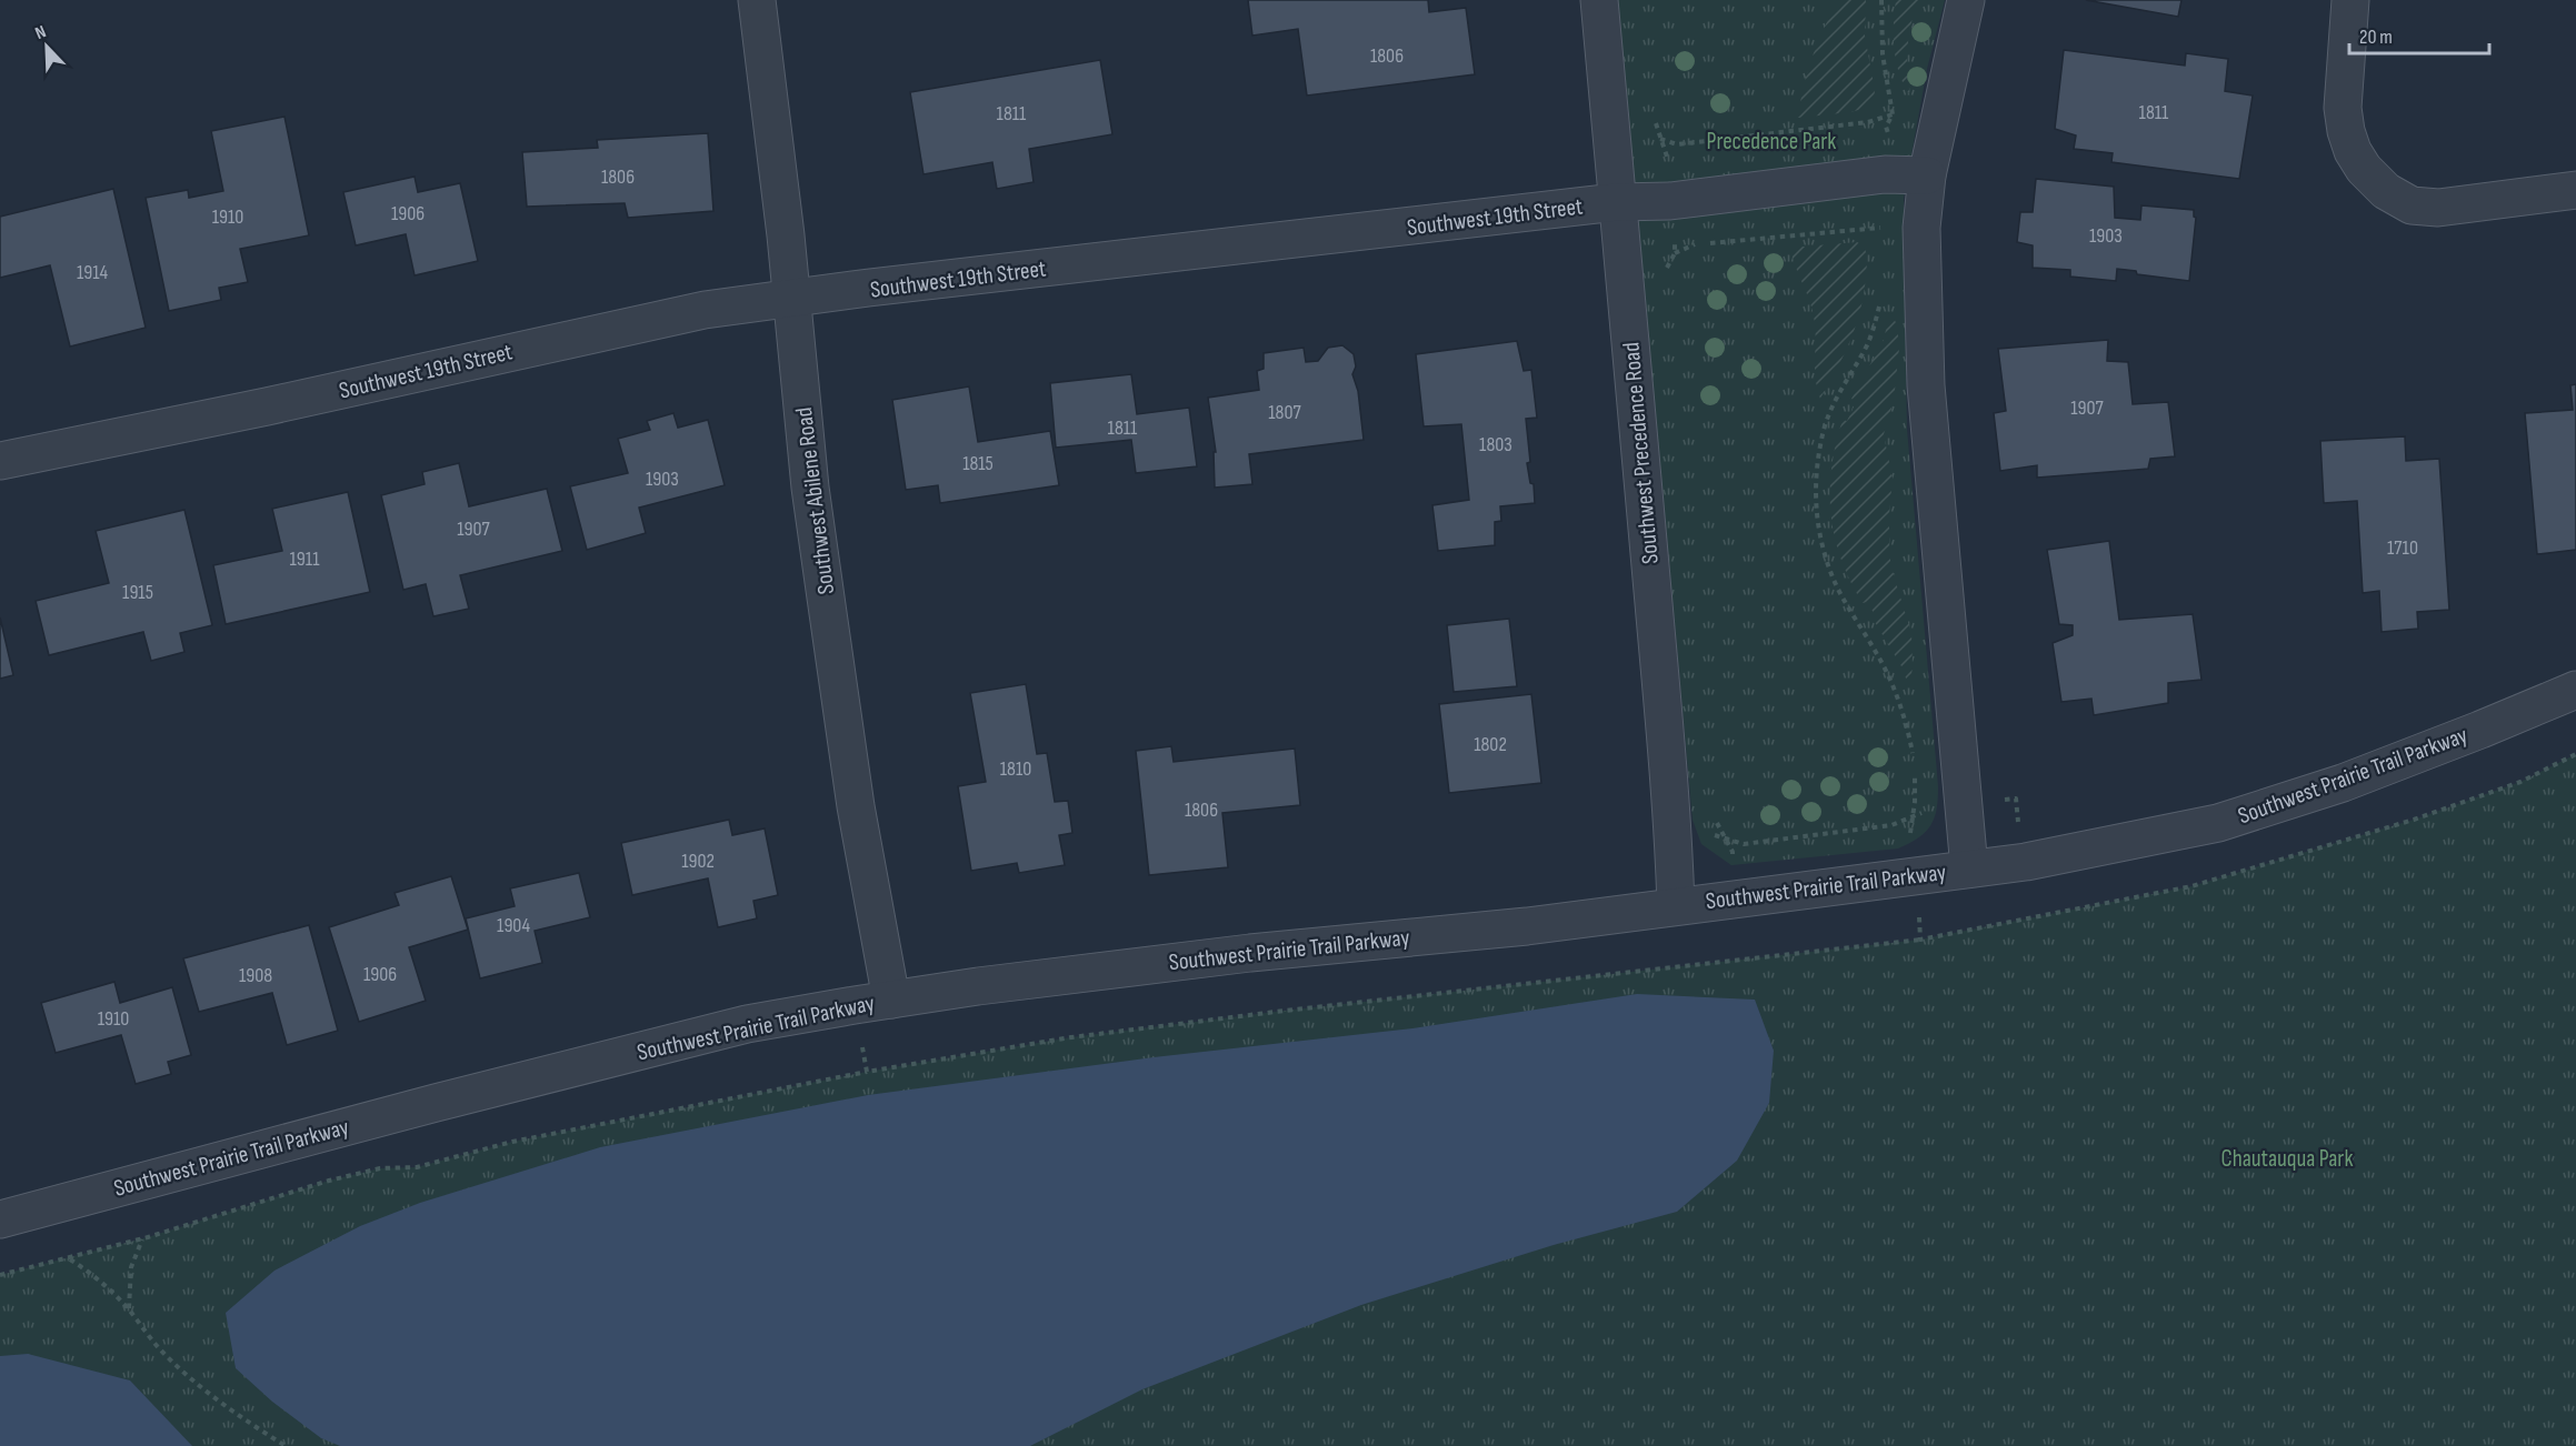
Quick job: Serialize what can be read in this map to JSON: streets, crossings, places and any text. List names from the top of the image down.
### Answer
{
  "streets": {
    "street": [
      "Southwest 19th Street",
      "Southwest Precedence Road",
      "Southwest Abilene Road",
      "Southwest Prairie Trail Parkway"
    ]
  },
  "crossings": [
    ["Southwest 19th Street", "Southwest Precedence Road"],
    ["Southwest 19th Street", "Southwest Abilene Road"],
    ["Southwest Precedence Road", "Southwest Prairie Trail Parkway"],
    ["Southwest Abilene Road", "Southwest Prairie Trail Parkway"]
  ],
  "parks": ["Precedence Park", "Chautauqua Park"],
  "house_numbers": [
    "1806",
    "1811",
    "1811",
    "1806",
    "1906",
    "1910",
    "1903",
    "1914",
    "1907",
    "1807",
    "1811",
    "1803",
    "1815",
    "1903",
    "1907",
    "1710",
    "1911",
    "1915",
    "1802",
    "1810",
    "1806",
    "1902",
    "1904",
    "1906",
    "1908",
    "1910"
  ],
  "scale_bar": "20 m",
  "north": "top left"
}
